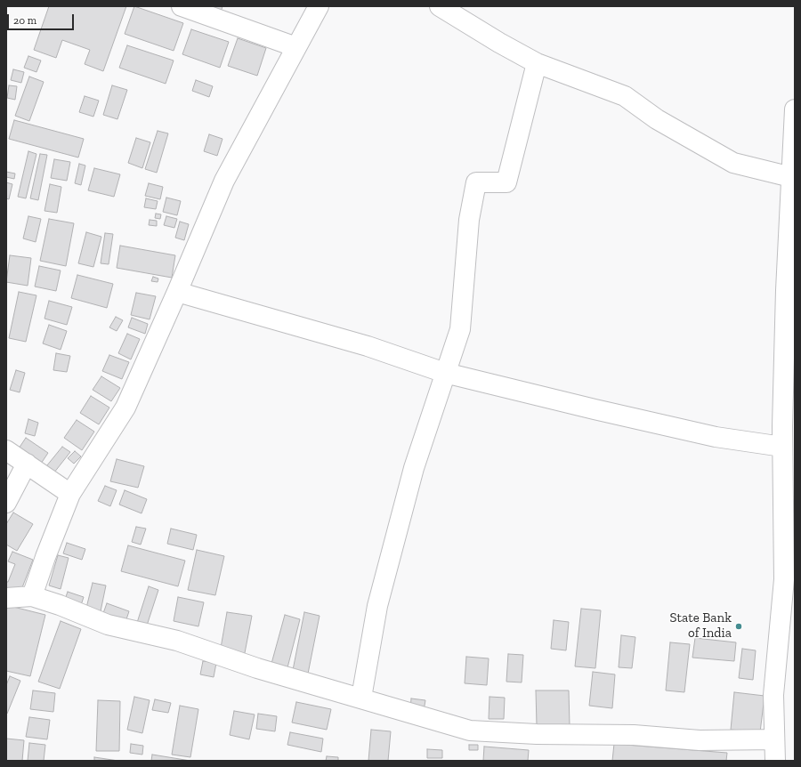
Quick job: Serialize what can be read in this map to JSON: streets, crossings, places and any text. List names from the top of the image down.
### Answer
{
  "places": ["State Bank of India"],
  "scale_bar": "20 m"
}
